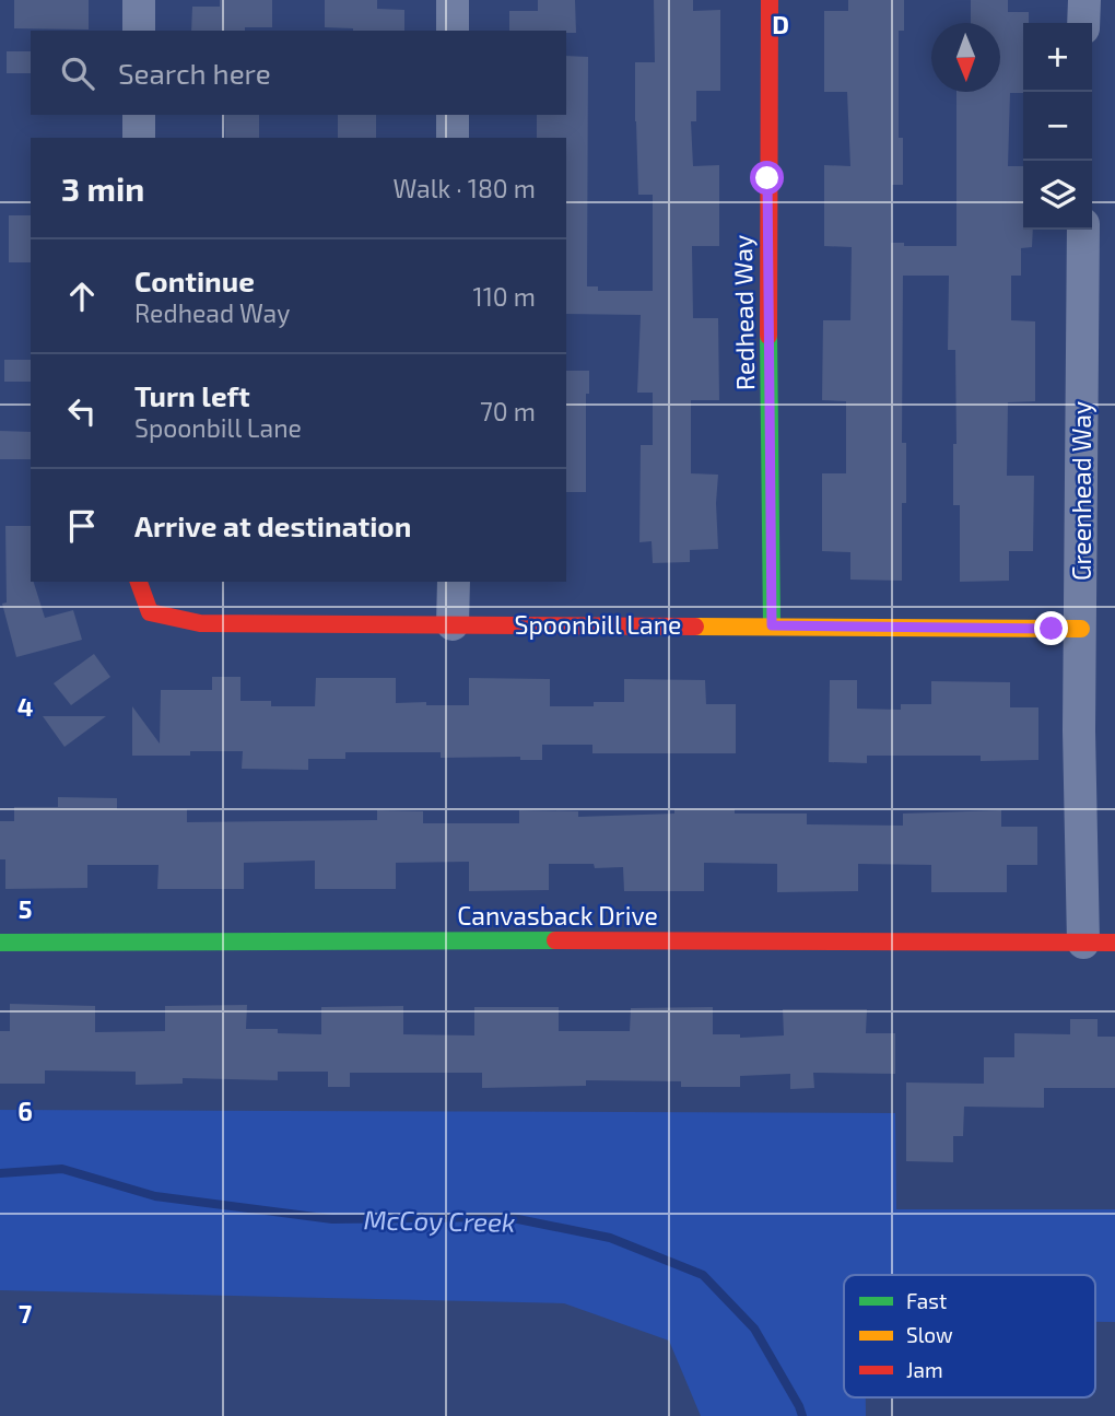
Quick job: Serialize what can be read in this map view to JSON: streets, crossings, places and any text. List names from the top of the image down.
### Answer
{
  "streets": {
    "street": [
      "Redhead Way",
      "Greenhead Way",
      "Spoonbill Lane",
      "Canvasback Drive"
    ]
  },
  "crossings": [
    ["Redhead Way", "Spoonbill Lane"],
    ["Greenhead Way", "Spoonbill Lane"],
    ["Greenhead Way", "Canvasback Drive"]
  ],
  "water": ["McCoy Creek"],
  "legend": ["Fast", "Slow", "Jam"],
  "north": "bottom",
  "page": {
    "map_buttons": ["+", "−"],
    "search": "Search here",
    "heading": ["3 min", "Walk · 180 m"],
    "list": [
      ["Continue", "Redhead Way", "110 m"],
      ["Turn left", "Spoonbill Lane", "70 m"],
      "Arrive at destination"
    ]
  },
  "grid": {
    "columns": ["D"],
    "rows": [
      "4",
      "5",
      "6",
      "7"
    ]
  }
}
